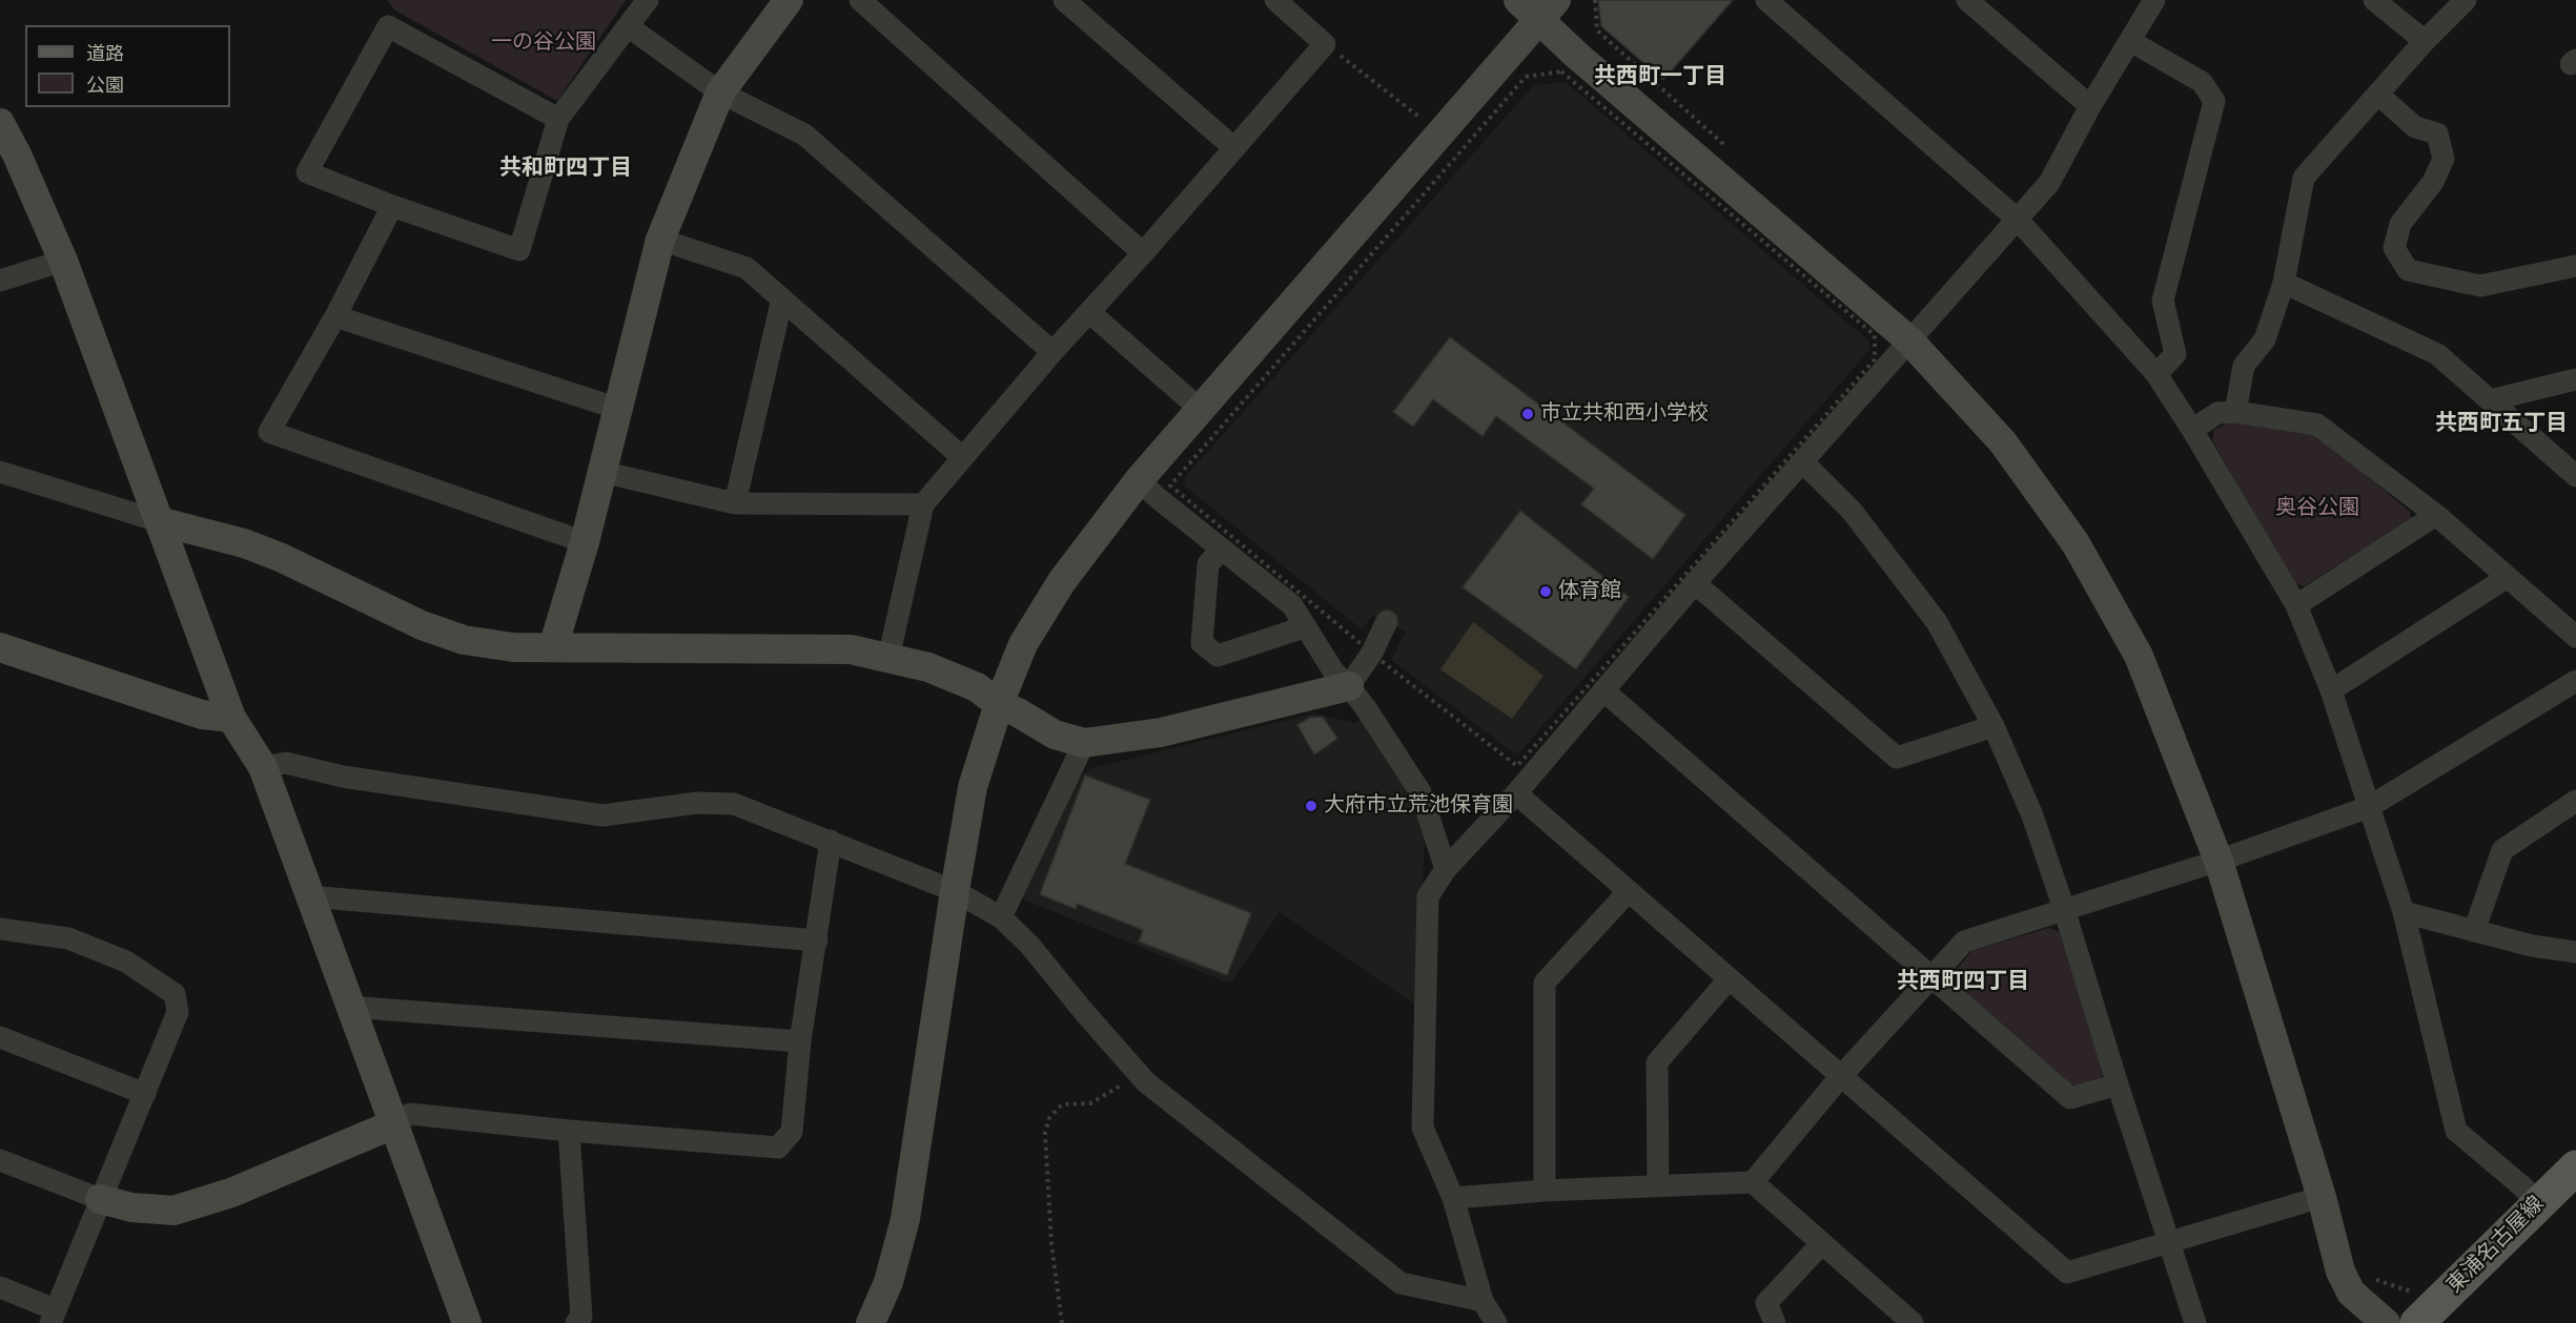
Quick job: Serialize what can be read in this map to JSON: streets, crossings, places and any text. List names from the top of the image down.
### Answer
{
  "streets": {
    "main road": ["東浦名古屋線"]
  },
  "districts": [
    "共西町一丁目",
    "共和町四丁目",
    "共西町五丁目",
    "共西町四丁目"
  ],
  "parks": ["一の谷公園", "奥谷公園"],
  "places": ["市立共和西小学校", "体育館", "大府市立荒池保育園"],
  "legend": ["道路", "公園"]
}
